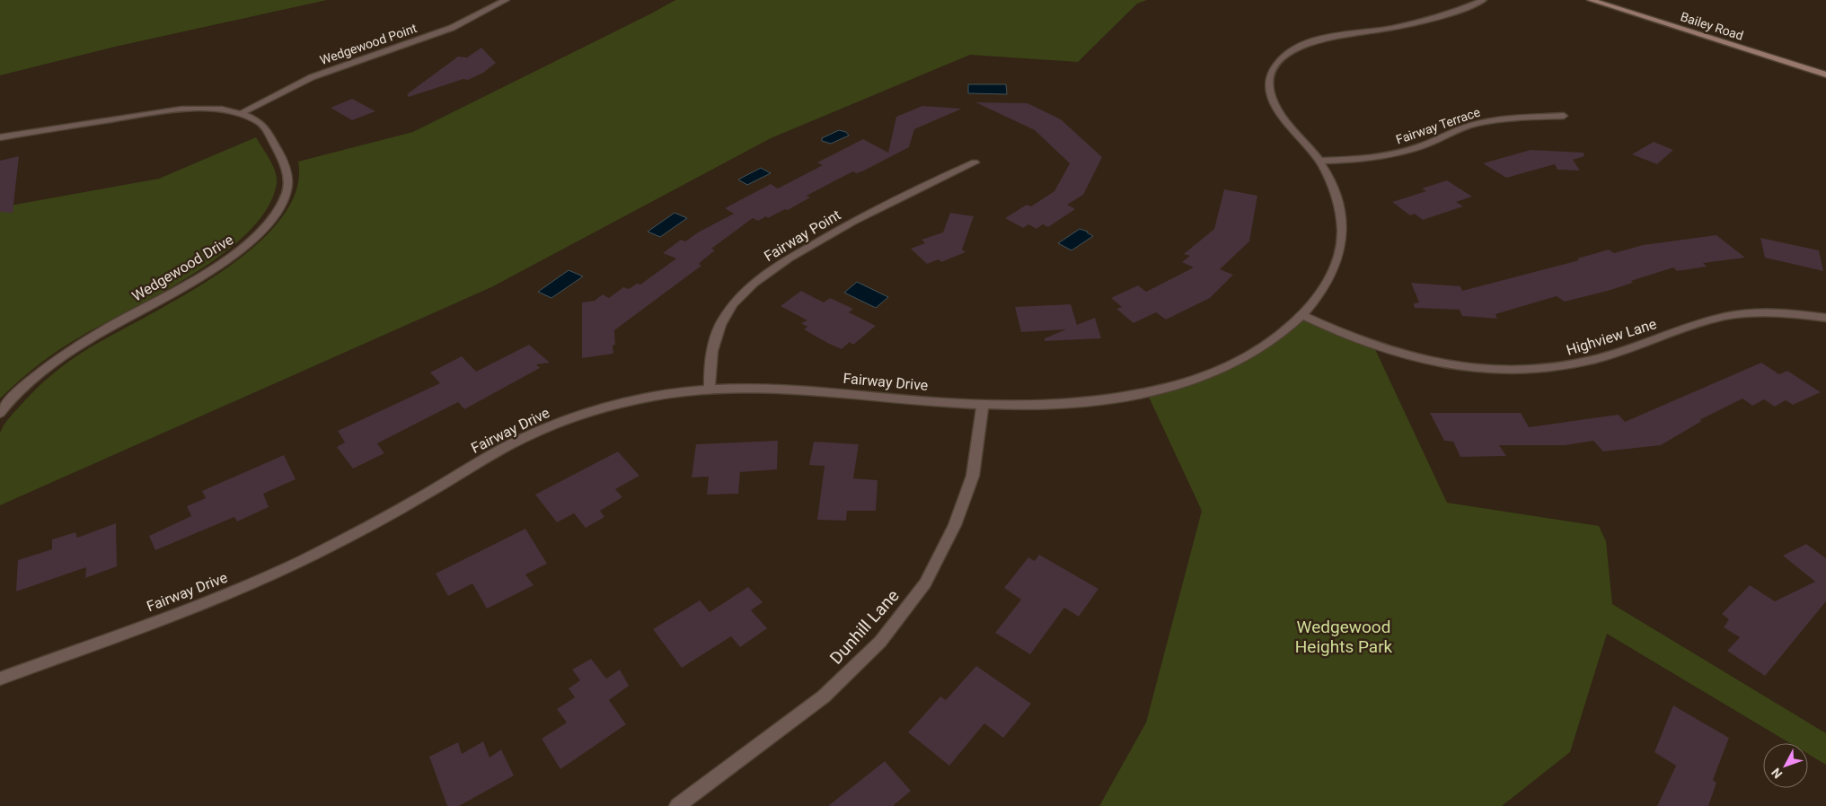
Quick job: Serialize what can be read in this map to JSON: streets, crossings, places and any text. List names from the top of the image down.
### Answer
{
  "streets": {
    "main road": ["Bailey Road"],
    "street": [
      "Wedgewood Point",
      "Fairway Terrace",
      "Fairway Point",
      "Wedgewood Drive",
      "Highview Lane",
      "Fairway Drive",
      "Dunhill Lane"
    ]
  },
  "crossings": [
    ["Wedgewood Point", "Wedgewood Drive"],
    ["Fairway Terrace", "Fairway Drive"],
    ["Fairway Point", "Fairway Drive"],
    ["Highview Lane", "Fairway Drive"],
    ["Fairway Drive", "Dunhill Lane"]
  ],
  "parks": ["Wedgewood Heights Park"],
  "north": "bottom left"
}
